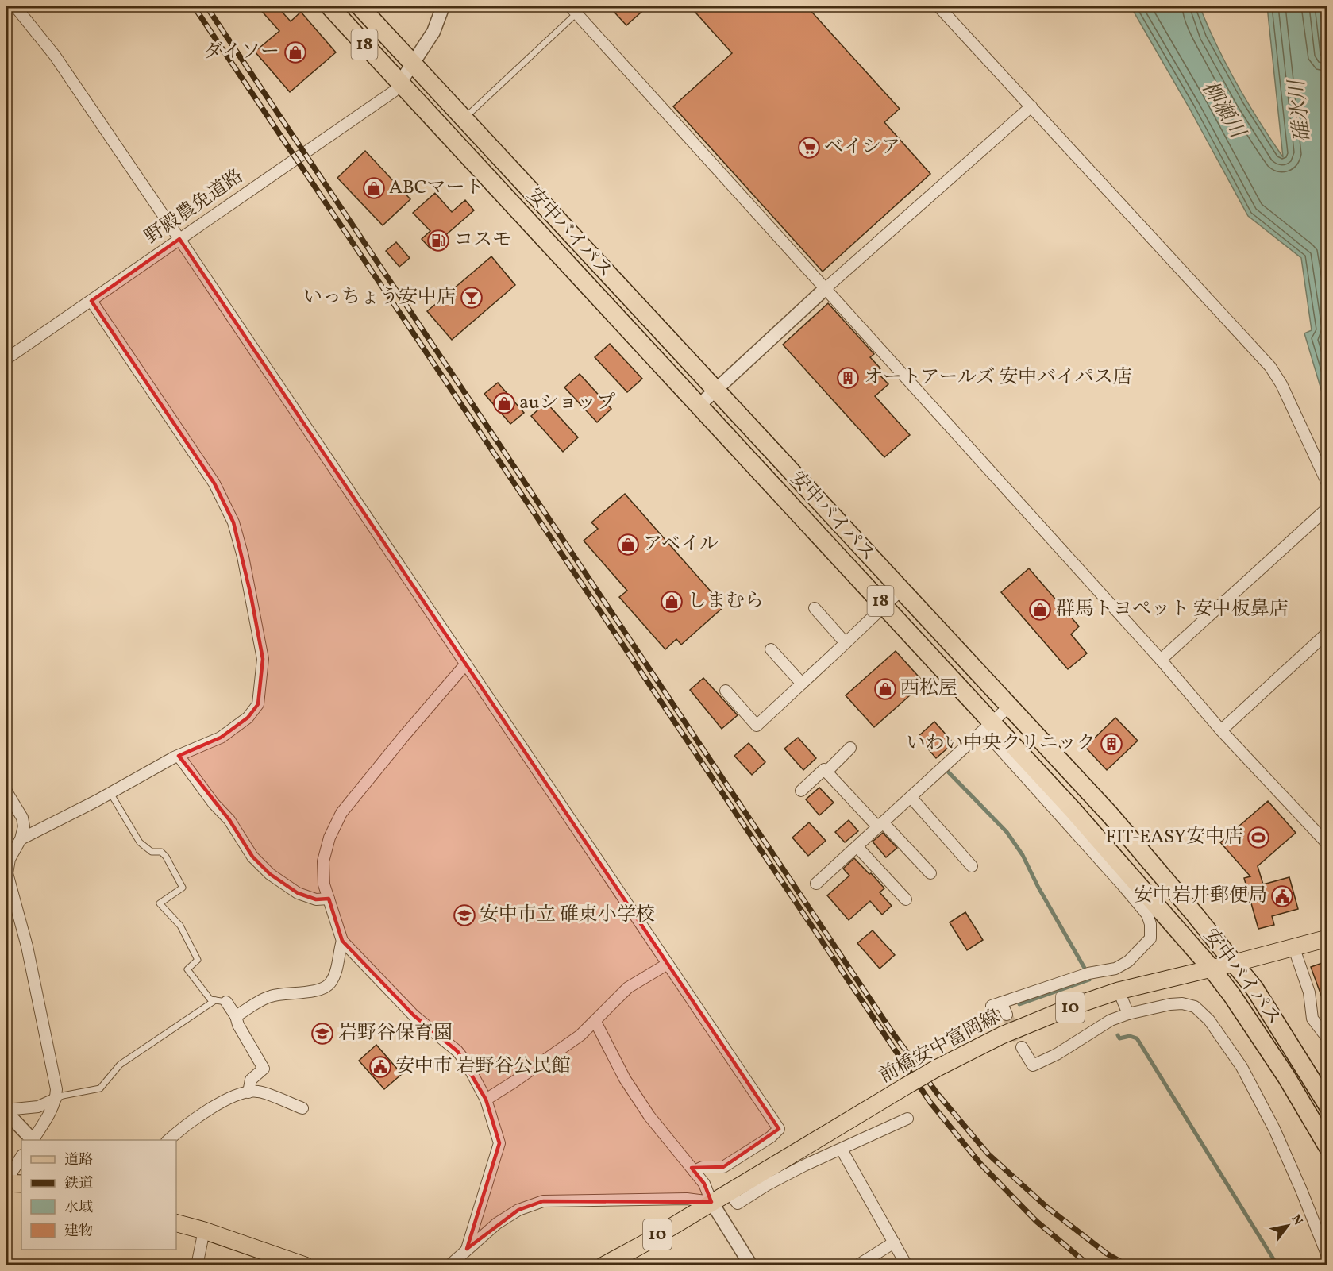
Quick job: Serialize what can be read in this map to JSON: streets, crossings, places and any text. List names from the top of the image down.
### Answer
{
  "streets": {
    "highway": ["18", "安中バイパス"],
    "main road": ["10", "前橋安中富岡線"],
    "street": ["野殿農免道路"]
  },
  "crossings": [
    ["野殿農免道路", "安中バイパス"],
    ["安中バイパス", "前橋安中富岡線"]
  ],
  "water": ["柳瀬川", "碓氷川"],
  "places": {
    "shop": [
      "ダイソー",
      "ABCマート",
      "auショップ",
      "アベイル",
      "しまむら",
      "群馬トヨペット 安中板鼻店",
      "西松屋"
    ],
    "supermarket": ["ベイシア"],
    "fuel station": ["コスモ"],
    "bar": ["いっちょう安中店"],
    "building": ["オートアールズ 安中バイパス店", "いわい中央クリニック"],
    "sports": ["FIT-EASY安中店"],
    "public building": ["安中岩井郵便局", "安中市 岩野谷公民館"],
    "school or university": ["安中市立 碓東小学校", "岩野谷保育園"]
  },
  "legend": [
    "道路",
    "鉄道",
    "水域",
    "建物"
  ],
  "north": "top right"
}
